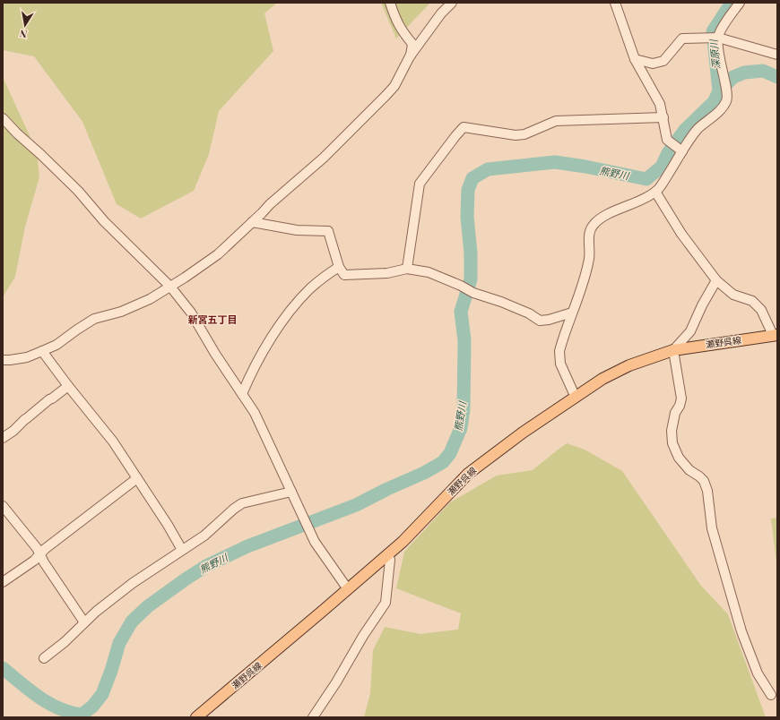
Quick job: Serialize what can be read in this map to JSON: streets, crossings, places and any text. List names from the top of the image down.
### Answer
{
  "streets": {
    "main road": ["瀬野呉線"]
  },
  "districts": ["新宮五丁目"],
  "water": ["深原川", "熊野川"],
  "north": "bottom"
}
